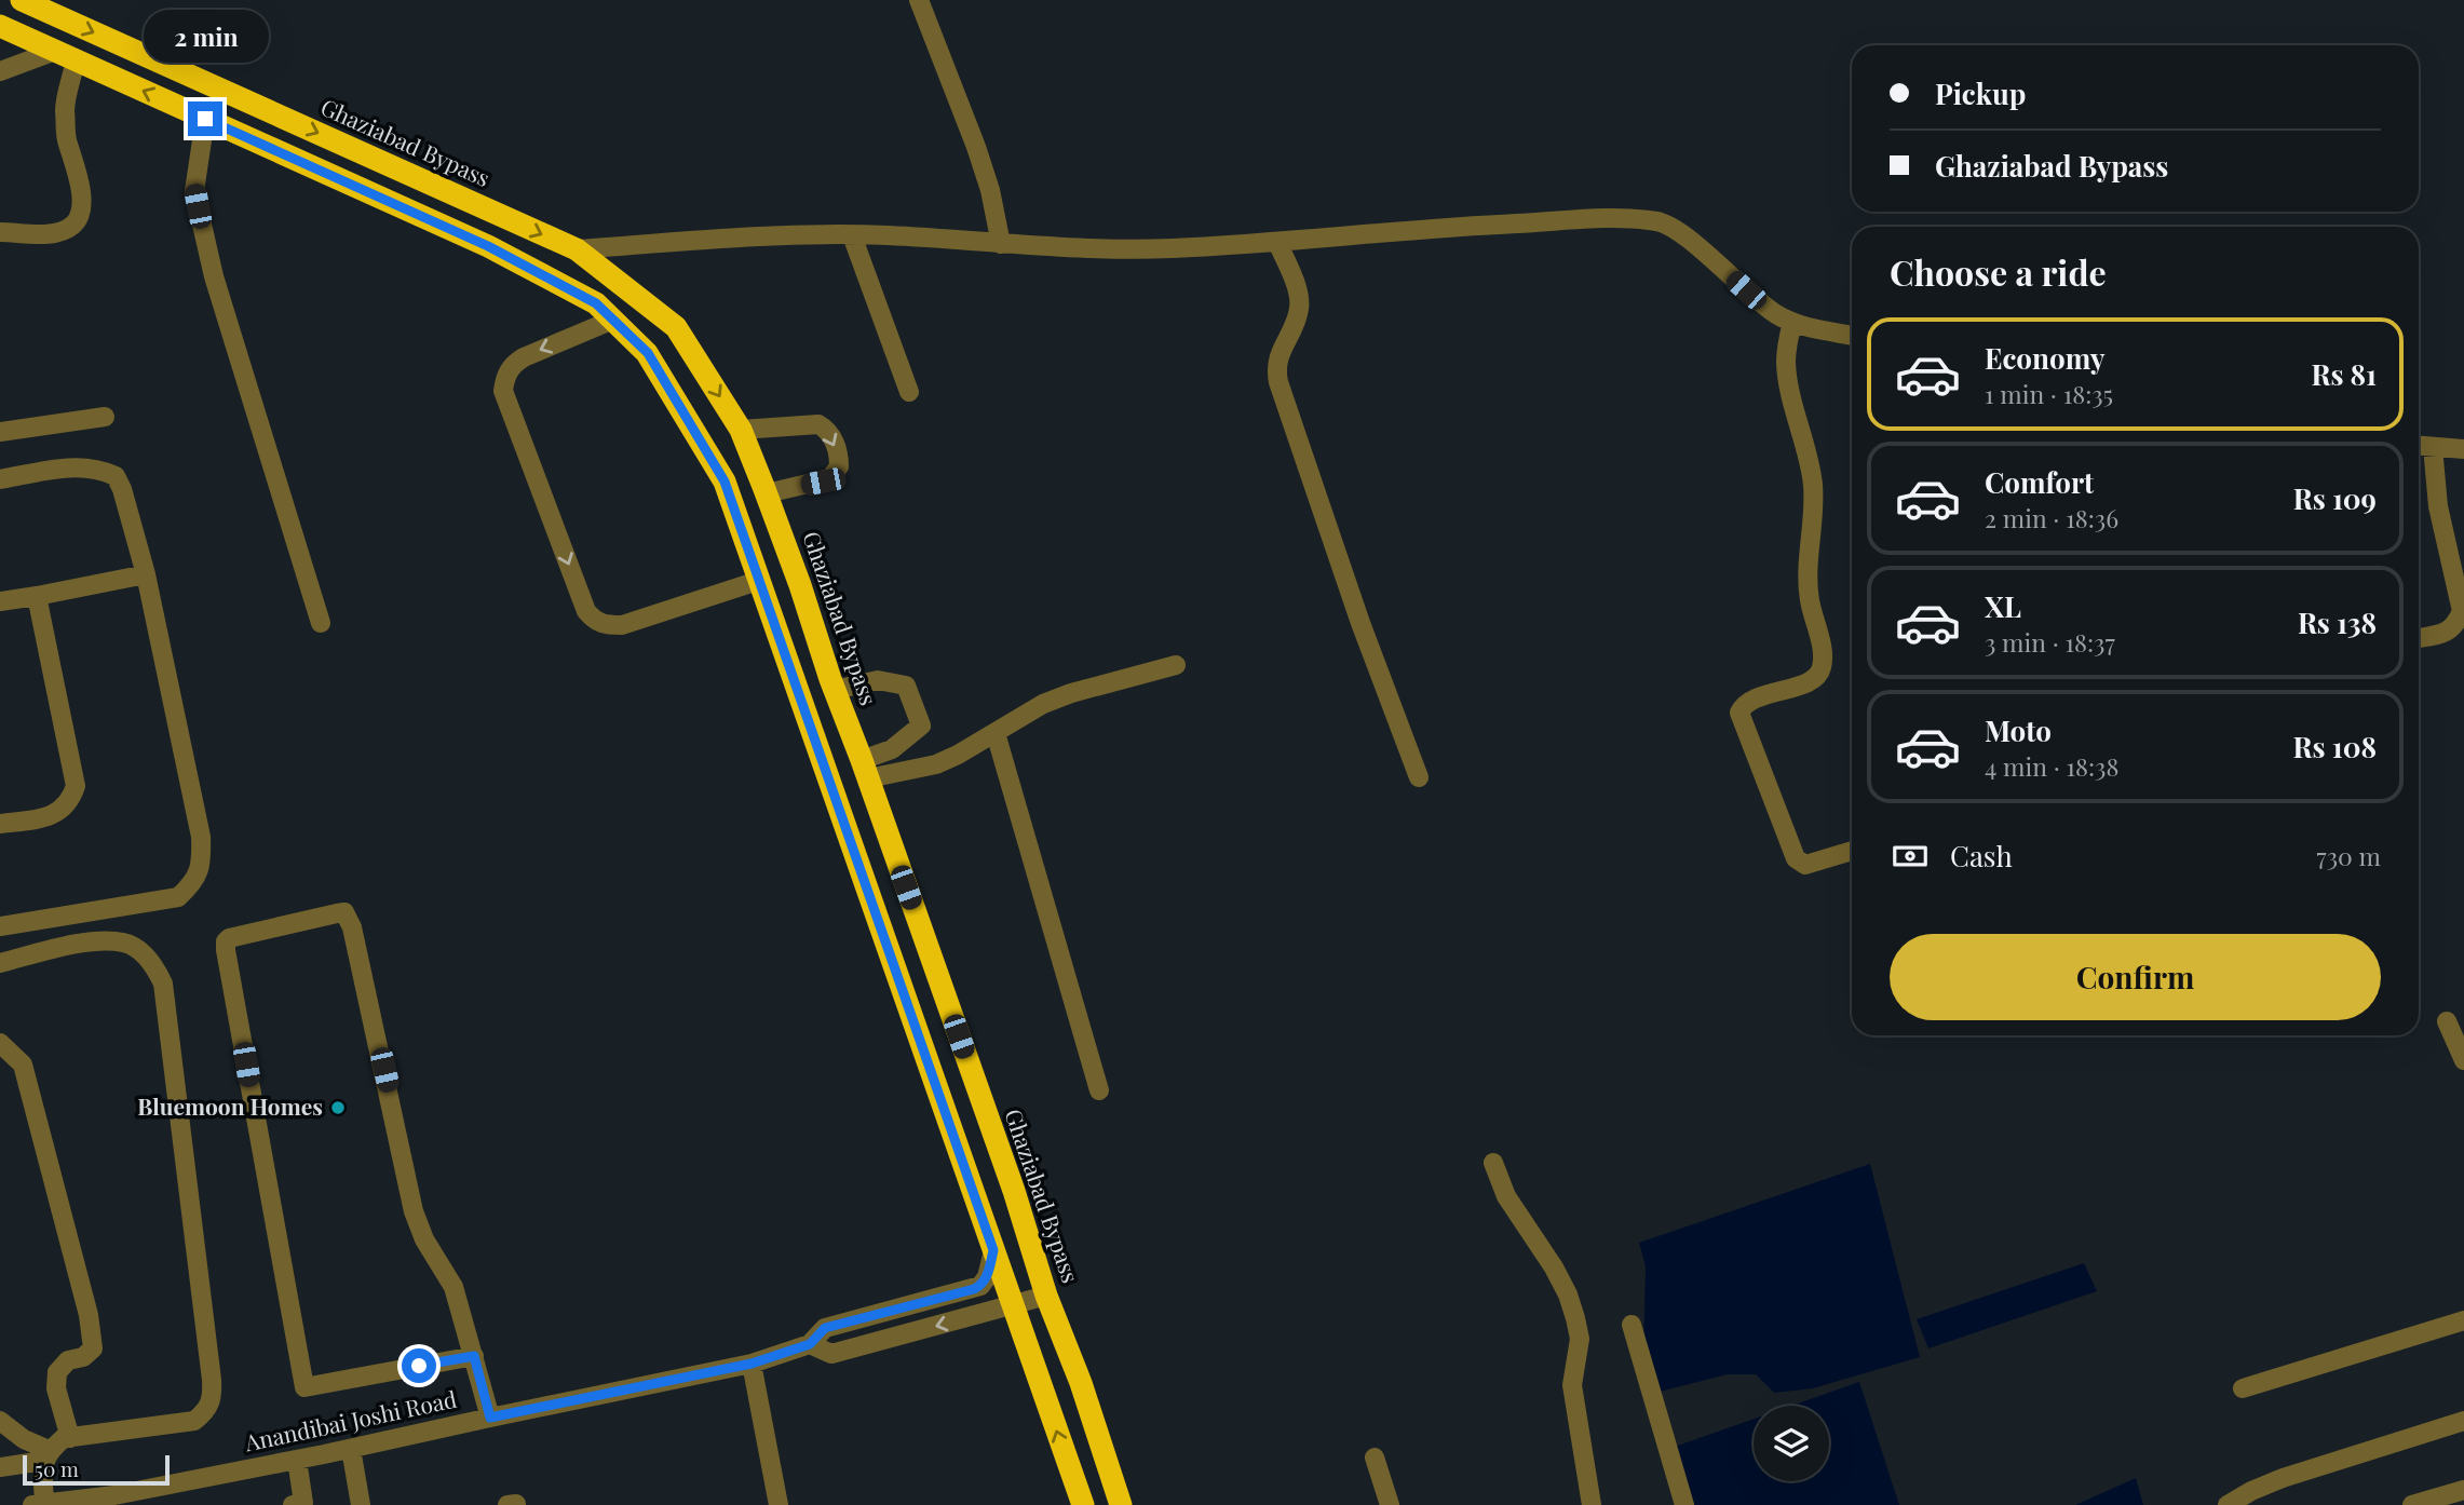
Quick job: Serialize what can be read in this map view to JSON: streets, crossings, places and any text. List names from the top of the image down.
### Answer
{
  "streets": {
    "highway": ["Ghaziabad Bypass"],
    "street": ["Anandibai Joshi Road"]
  },
  "crossings": [
    ["Ghaziabad Bypass", "Anandibai Joshi Road"]
  ],
  "places": ["Bluemoon Homes"],
  "scale_bar": "50 m",
  "page": {
    "bubble": "2 min",
    "banner": ["Pickup", "Ghaziabad Bypass"],
    "heading": "Choose a ride",
    "list": [
      {
        "name": "Economy",
        "note": "1 min · 18:35",
        "value": "Rs 81"
      },
      {
        "name": "Comfort",
        "note": "2 min · 18:36",
        "value": "Rs 109"
      },
      {
        "name": "XL",
        "note": "3 min · 18:37",
        "value": "Rs 138"
      },
      {
        "name": "Moto",
        "note": "4 min · 18:38",
        "value": "Rs 108"
      }
    ],
    "pay": ["Cash", "730 m"],
    "buttons": "Confirm",
    "scale": "50 m"
  }
}
